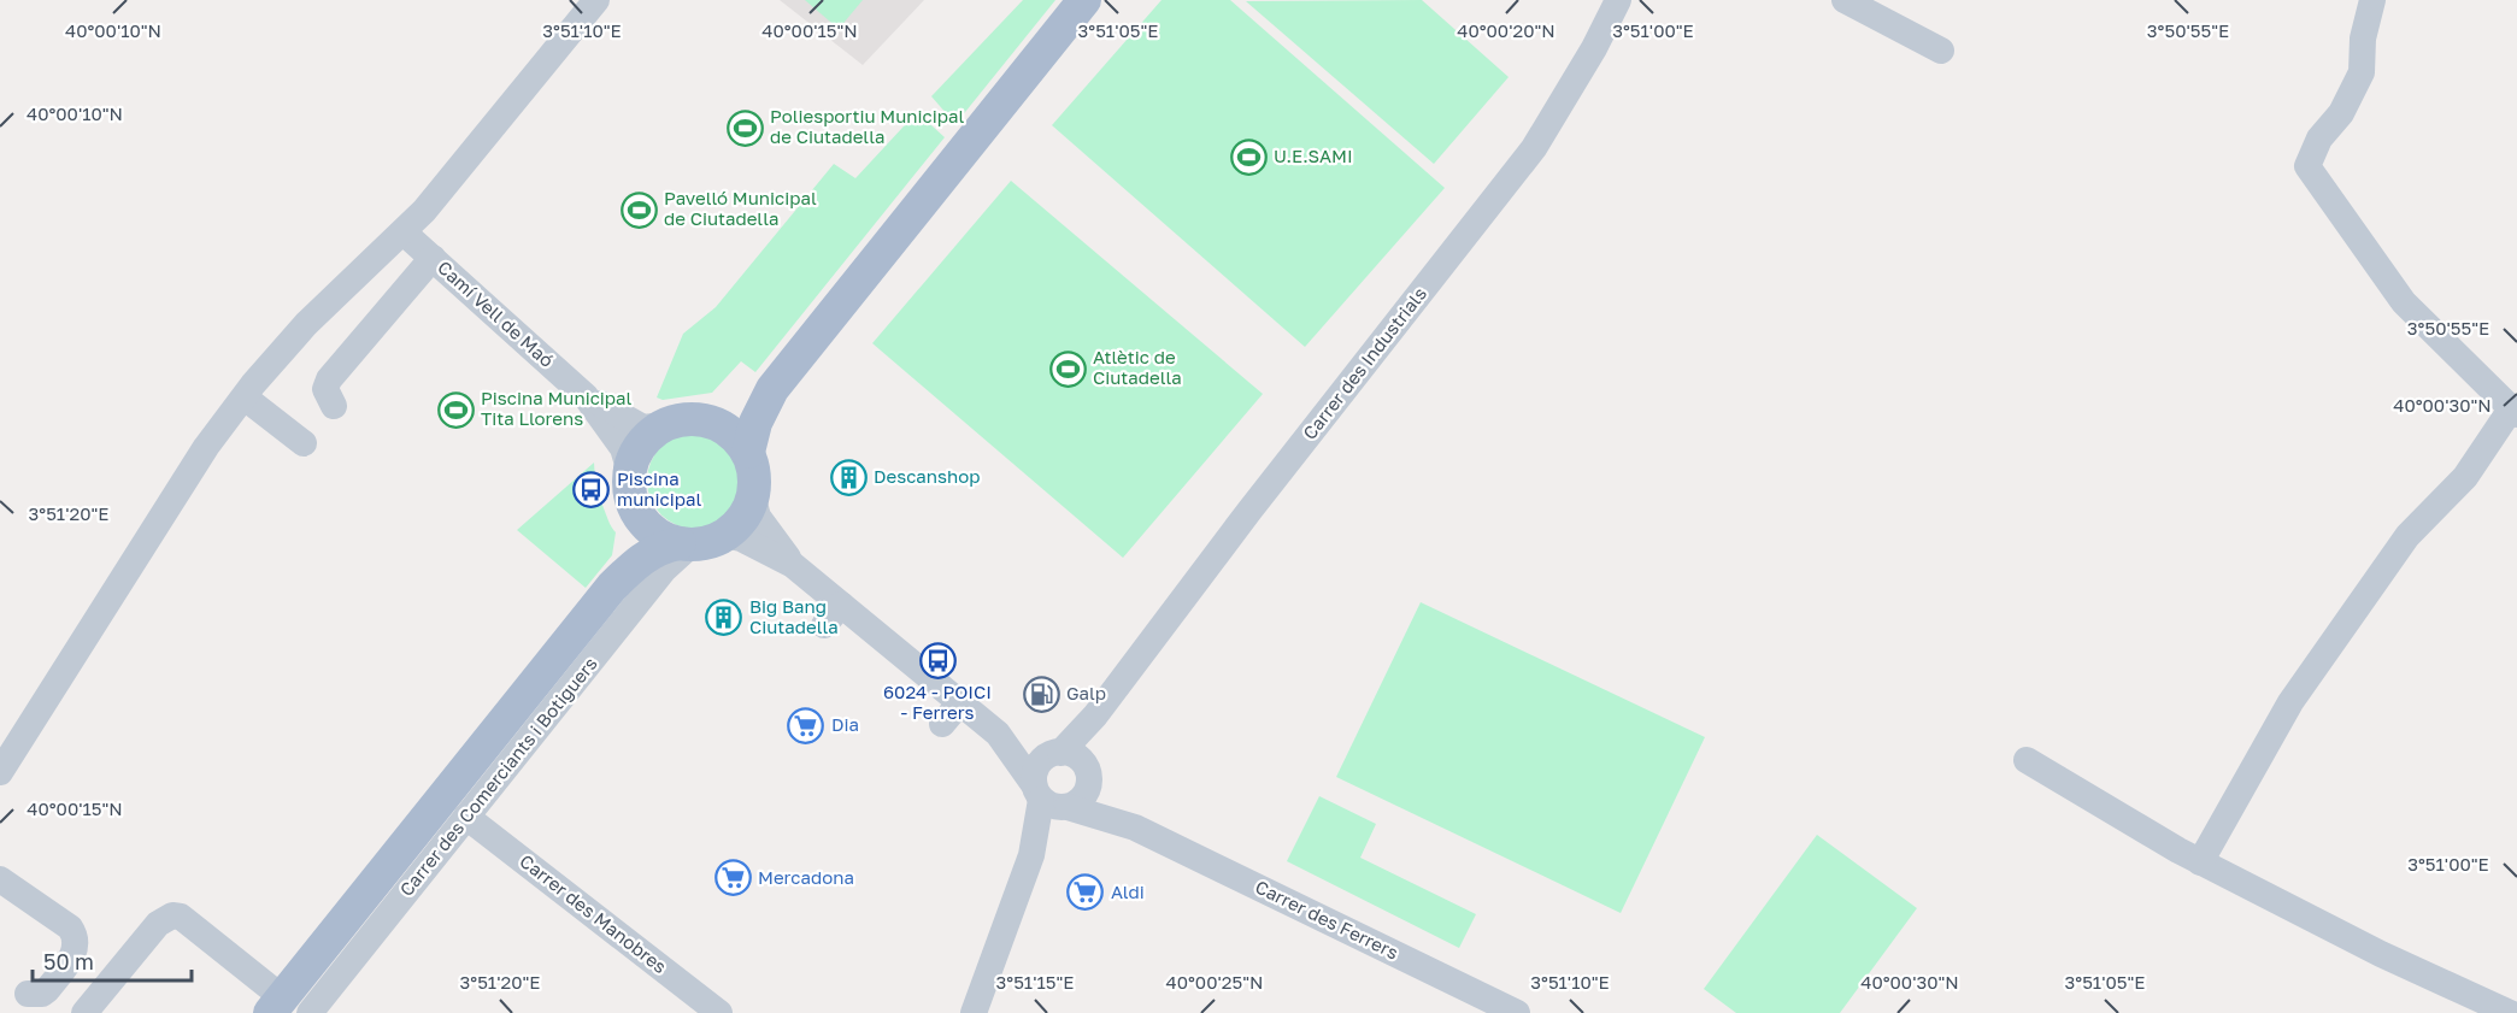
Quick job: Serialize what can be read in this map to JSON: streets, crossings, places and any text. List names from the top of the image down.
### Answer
{
  "streets": {
    "street": [
      "Camí Vell de Maó",
      "Carrer des Industrials",
      "Carrer des Comerciants i Botiguers",
      "Carrer des Manobres",
      "Carrer des Ferrers"
    ]
  },
  "crossings": [
    ["Camí Vell de Maó", "Carrer des Comerciants i Botiguers"],
    ["Camí Vell de Maó", "Carrer des Ferrers"],
    ["Carrer des Industrials", "Carrer des Ferrers"],
    ["Carrer des Comerciants i Botiguers", "Carrer des Manobres"],
    ["Carrer des Comerciants i Botiguers", "Carrer des Ferrers"]
  ],
  "places": {
    "sports": [
      "Poliesportiu Municipal de Ciutadella",
      "U.E.SAMI",
      "Pavelló Municipal de Ciutadella",
      "Atlètic de Ciutadella",
      "Piscina Municipal Tita Llorens"
    ],
    "building": ["Descanshop", "Big Bang Ciutadella"],
    "bus stop": ["Piscina municipal", "6024 - POICI - Ferrers"],
    "fuel station": ["Galp"],
    "supermarket": ["Dia", "Mercadona", "Aldi"]
  },
  "scale_bar": "50 m",
  "coordinates": [
    "40°00'10\"N",
    "3°51'10\"E",
    "40°00'15\"N",
    "3°51'05\"E",
    "40°00'20\"N",
    "3°51'00\"E",
    "3°50'55\"E",
    "40°00'30\"N",
    "3°51'20\"E",
    "3°51'15\"E",
    "40°00'25\"N"
  ]
}
